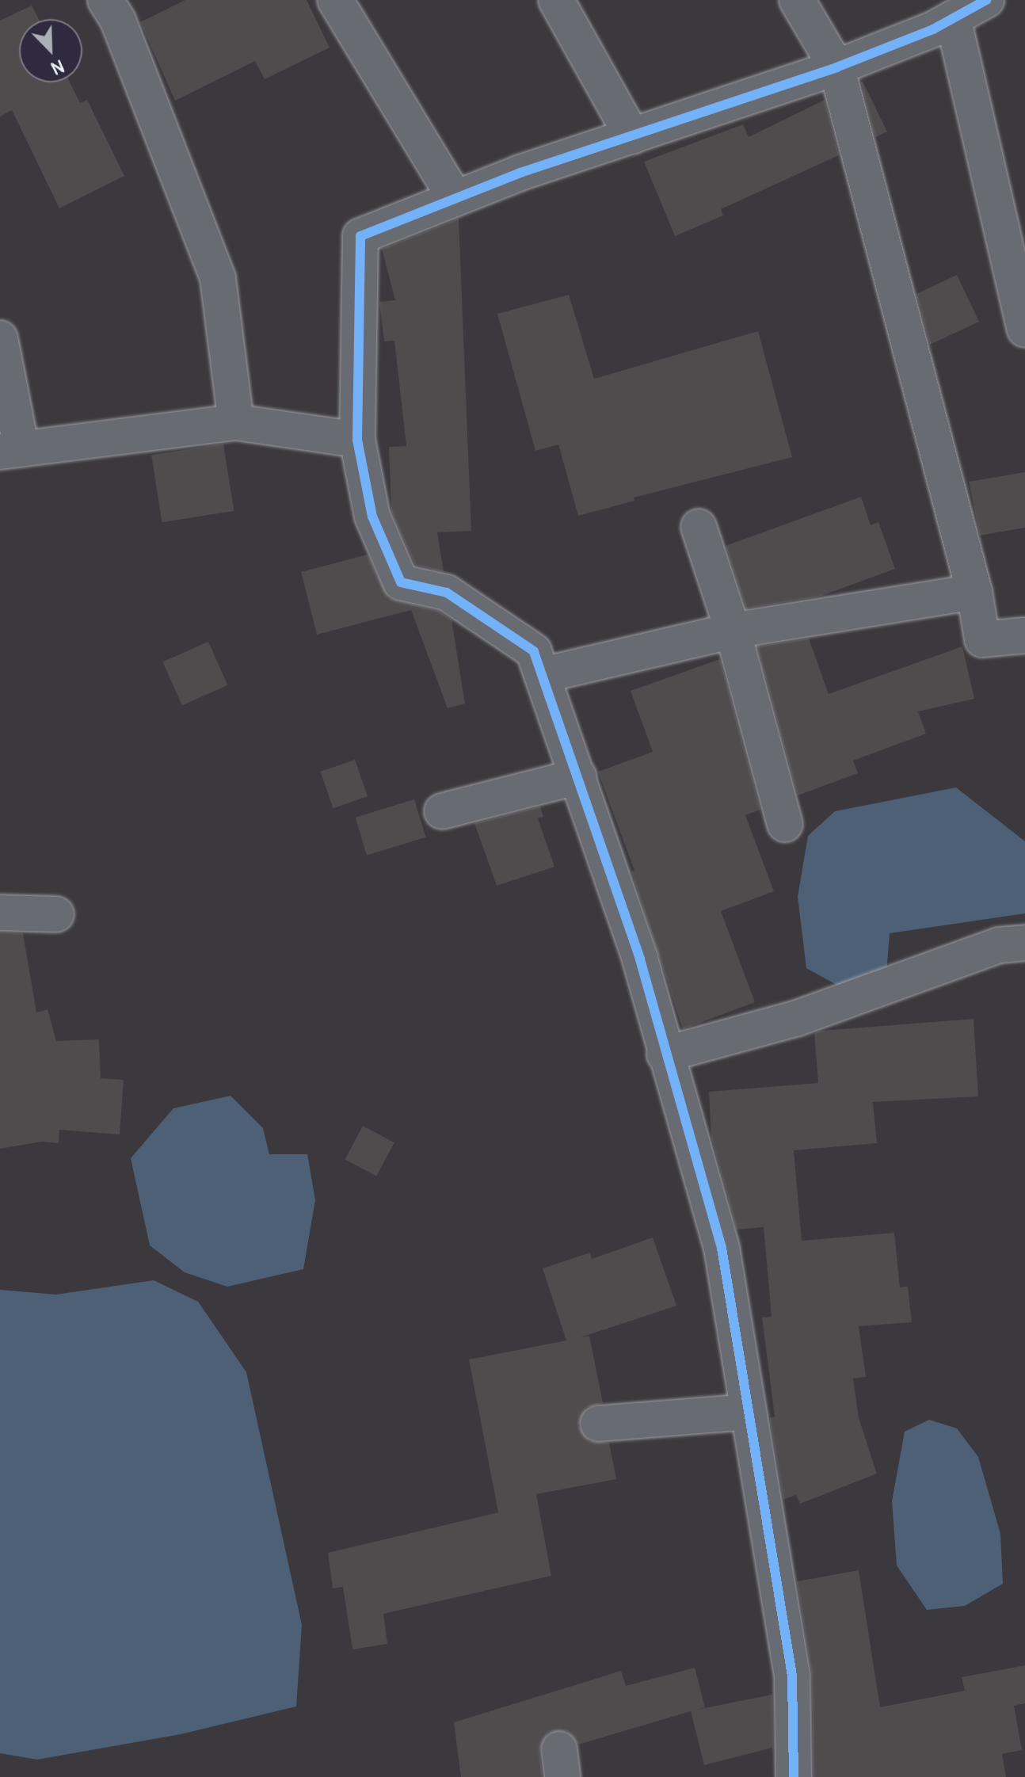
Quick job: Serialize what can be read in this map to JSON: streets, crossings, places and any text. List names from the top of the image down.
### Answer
{
  "north": "bottom right"
}
